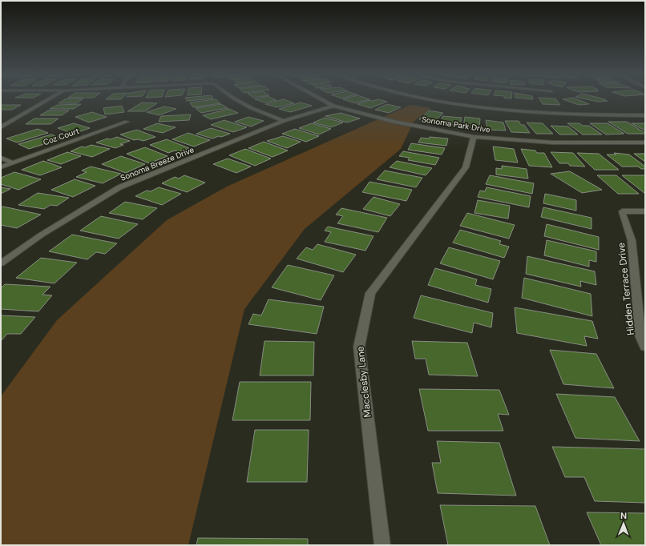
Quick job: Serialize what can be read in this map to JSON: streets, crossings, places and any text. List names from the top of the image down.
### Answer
{
  "streets": {
    "street": [
      "Sonoma Park Drive",
      "Coz Court",
      "Sonoma Breeze Drive",
      "Hidden Terrace Drive",
      "Macclesby Lane"
    ]
  },
  "crossings": [
    ["Sonoma Park Drive", "Sonoma Breeze Drive"],
    ["Sonoma Park Drive", "Macclesby Lane"]
  ],
  "north": "top"
}
